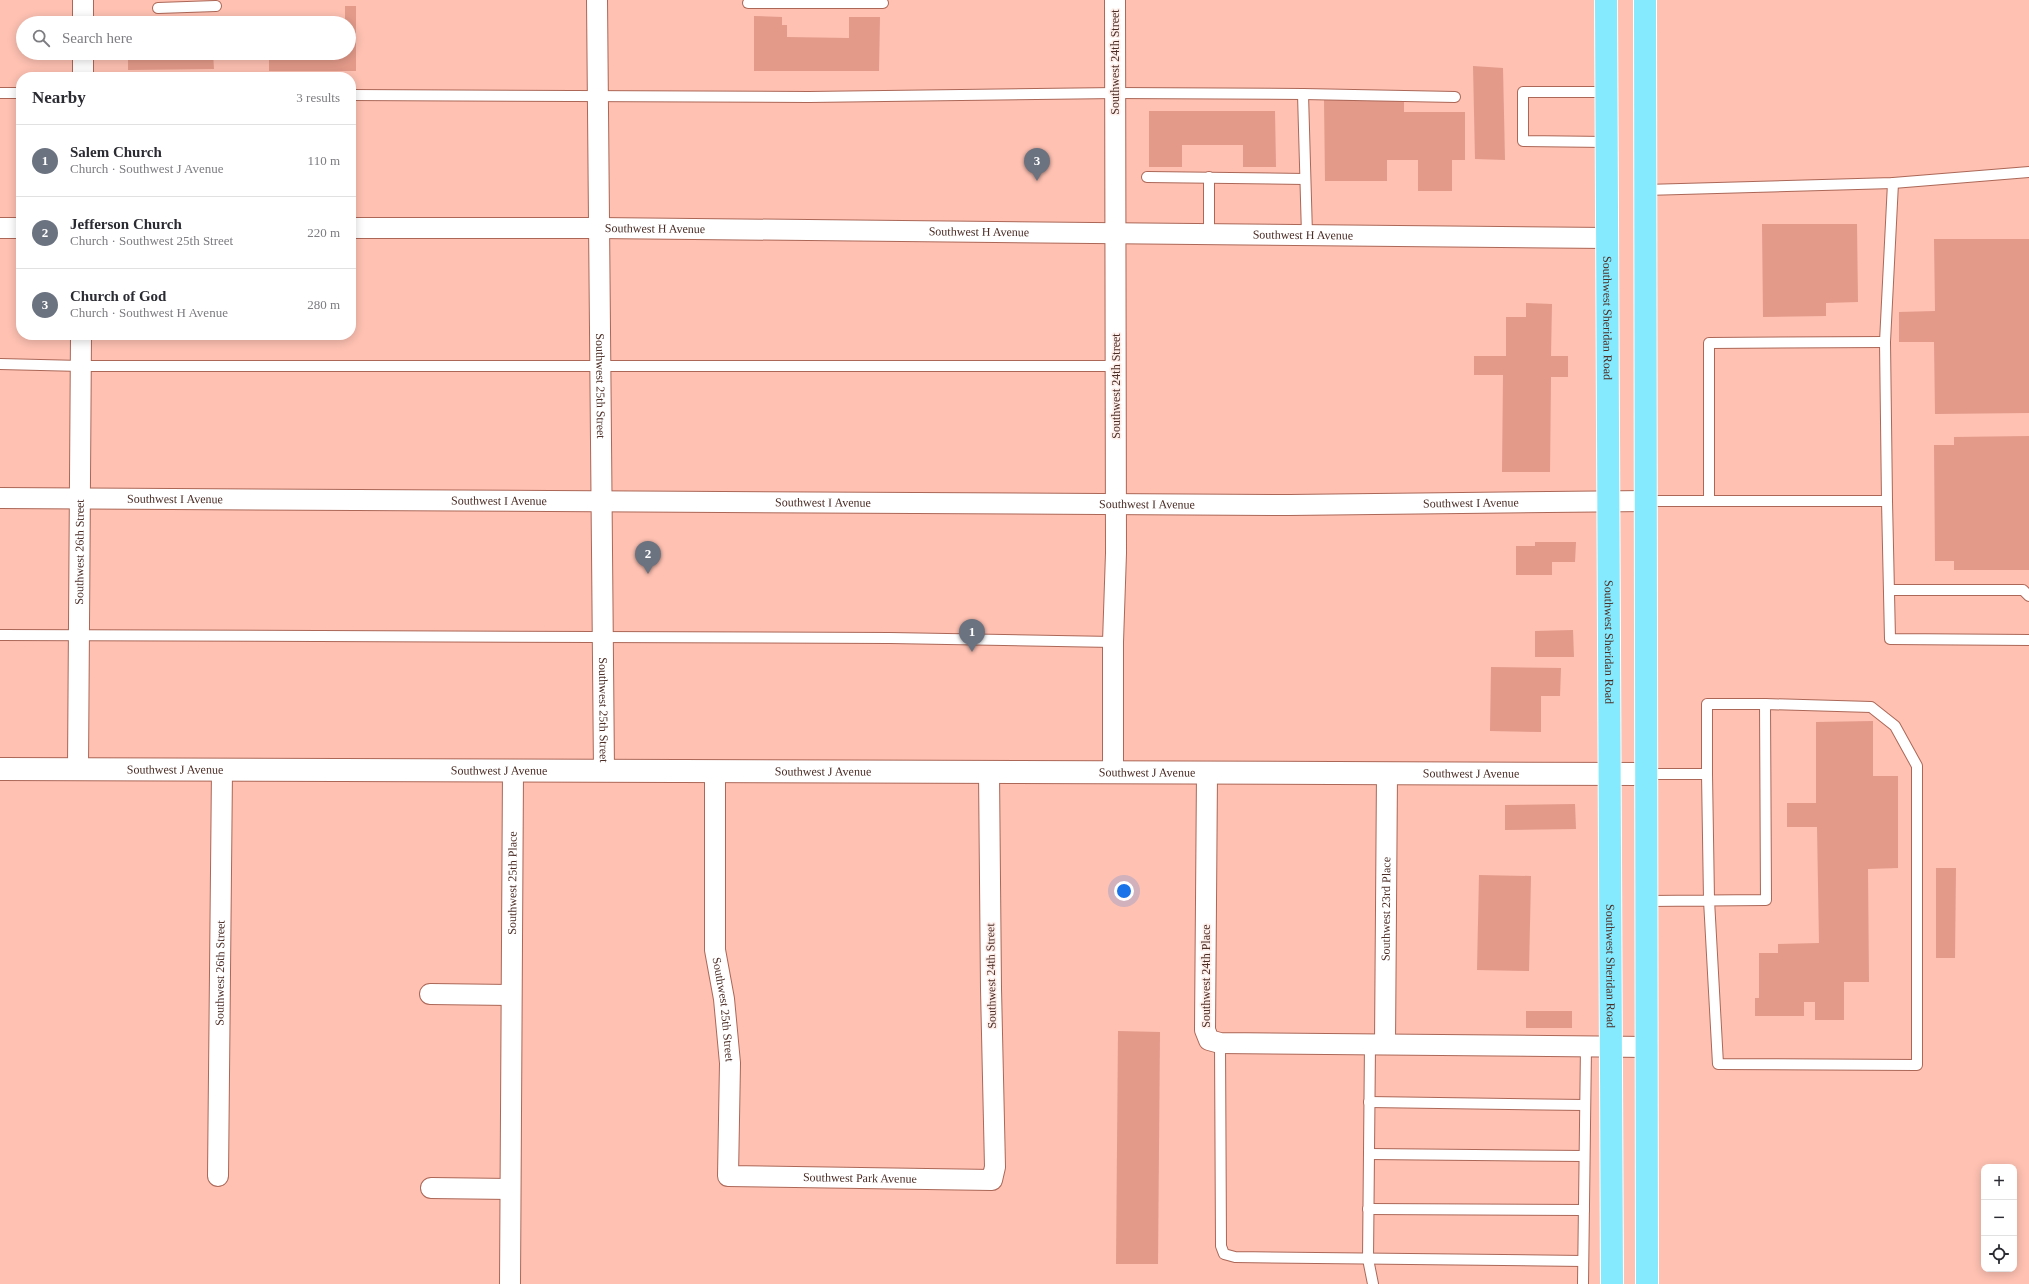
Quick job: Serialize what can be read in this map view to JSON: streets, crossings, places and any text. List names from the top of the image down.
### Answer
{
  "streets": {
    "main road": ["Southwest Sheridan Road"],
    "street": [
      "Southwest 24th Street",
      "Southwest H Avenue",
      "Southwest 25th Street",
      "Southwest I Avenue",
      "Southwest 26th Street",
      "Southwest J Avenue",
      "Southwest 25th Place",
      "Southwest 23rd Place",
      "Southwest 24th Place",
      "Southwest Park Avenue"
    ]
  },
  "crossings": [
    ["Southwest 24th Street", "Southwest H Avenue"],
    ["Southwest 24th Street", "Southwest I Avenue"],
    ["Southwest 24th Street", "Southwest J Avenue"],
    ["Southwest 24th Street", "Southwest Park Avenue"],
    ["Southwest H Avenue", "Southwest Sheridan Road"],
    ["Southwest H Avenue", "Southwest 25th Street"],
    ["Southwest Sheridan Road", "Southwest I Avenue"],
    ["Southwest Sheridan Road", "Southwest J Avenue"],
    ["Southwest Sheridan Road", "Southwest 24th Place"],
    ["Southwest 25th Street", "Southwest I Avenue"],
    ["Southwest 25th Street", "Southwest J Avenue"],
    ["Southwest 25th Street", "Southwest Park Avenue"],
    ["Southwest I Avenue", "Southwest 26th Street"],
    ["Southwest 26th Street", "Southwest J Avenue"],
    ["Southwest J Avenue", "Southwest 25th Place"],
    ["Southwest J Avenue", "Southwest 23rd Place"],
    ["Southwest J Avenue", "Southwest 24th Place"],
    ["Southwest 23rd Place", "Southwest 24th Place"]
  ],
  "page": {
    "search": "Search here",
    "heading": ["Nearby", "3 results"],
    "list": [
      {
        "mark": "1",
        "name": "Salem Church",
        "note": "Church · Southwest J Avenue",
        "value": "110 m"
      },
      {
        "mark": "2",
        "name": "Jefferson Church",
        "note": "Church · Southwest 25th Street",
        "value": "220 m"
      },
      {
        "mark": "3",
        "name": "Church of God",
        "note": "Church · Southwest H Avenue",
        "value": "280 m"
      }
    ],
    "pins": ["3", "2", "1"],
    "map_buttons": ["+", "−"]
  }
}
